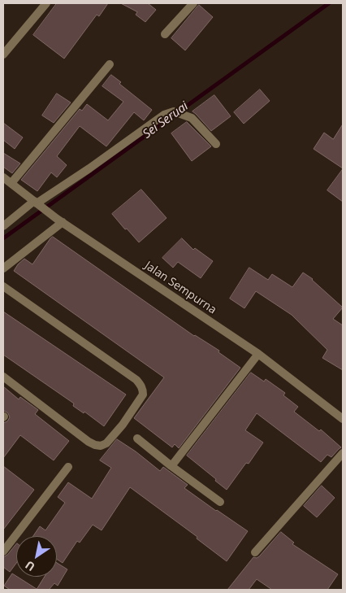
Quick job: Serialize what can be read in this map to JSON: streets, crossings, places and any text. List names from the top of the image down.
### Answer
{
  "streets": {
    "street": ["Jalan Sempurna"]
  },
  "water": ["Sei Seruai"],
  "north": "bottom left"
}
